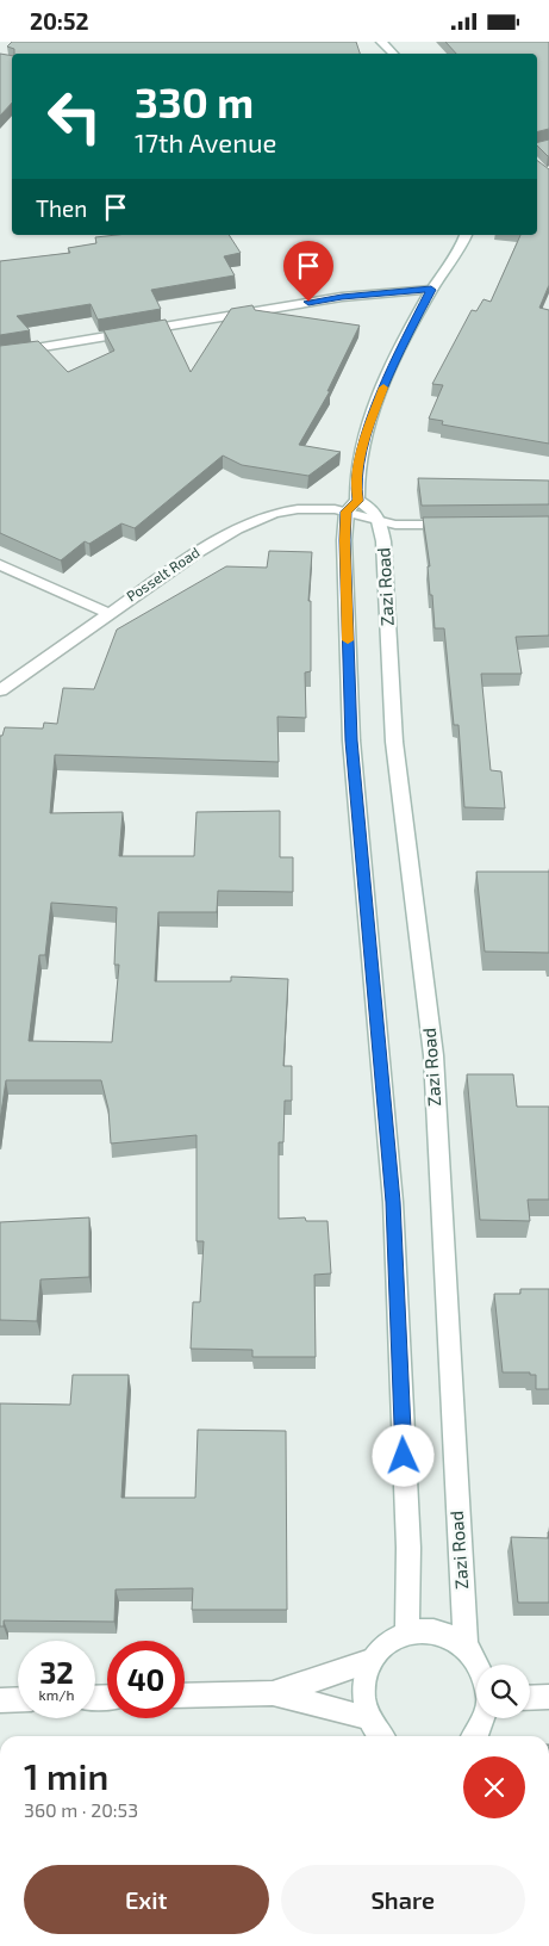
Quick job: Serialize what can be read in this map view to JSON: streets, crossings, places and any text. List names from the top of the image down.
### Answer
{
  "streets": {
    "street": ["Posselt Road", "Zazi Road"]
  },
  "crossings": [
    ["Posselt Road", "Zazi Road"]
  ],
  "page": {
    "status": "20:52",
    "turn": ["330 m", "17th Avenue"],
    "then": "Then",
    "speed": "32 km/h",
    "limit": "40",
    "heading": ["1 min", "360 m · 20:53"],
    "buttons": ["Exit", "Share"]
  }
}
